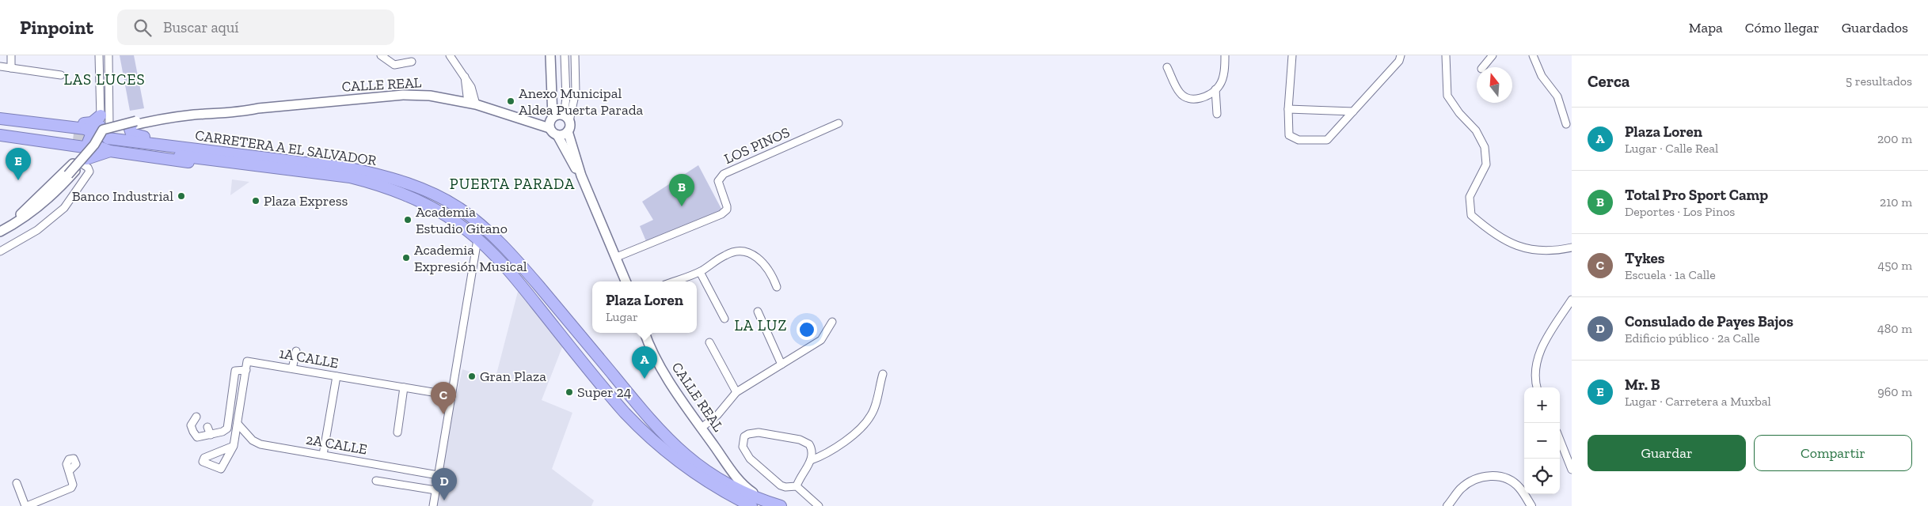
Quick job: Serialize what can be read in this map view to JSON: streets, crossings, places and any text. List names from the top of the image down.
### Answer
{
  "streets": {
    "highway": ["CARRETERA A EL SALVADOR"],
    "main road": ["CALLE REAL"],
    "street": ["LOS PINOS", "1A CALLE", "2A CALLE"]
  },
  "crossings": [
    ["CALLE REAL", "CARRETERA A EL SALVADOR"]
  ],
  "districts": ["LAS LUCES", "PUERTA PARADA", "LA LUZ"],
  "places": [
    "Anexo Municipal Aldea Puerta Parada",
    "Banco Industrial",
    "Plaza Express",
    "Academia Estudio Gitano",
    "Academia Expresión Musical",
    "Gran Plaza",
    "Super 24"
  ],
  "north": "top",
  "page": {
    "header": "Pinpoint",
    "search": "Buscar aquí",
    "nav": ["Mapa", "Cómo llegar", "Guardados"],
    "heading": ["Cerca", "5 resultados"],
    "list": [
      {
        "mark": "A",
        "name": "Plaza Loren",
        "note": "Lugar · Calle Real",
        "value": "200 m"
      },
      {
        "mark": "B",
        "name": "Total Pro Sport Camp",
        "note": "Deportes · Los Pinos",
        "value": "210 m"
      },
      {
        "mark": "C",
        "name": "Tykes",
        "note": "Escuela · 1a Calle",
        "value": "450 m"
      },
      {
        "mark": "D",
        "name": "Consulado de Payes Bajos",
        "note": "Edificio público · 2a Calle",
        "value": "480 m"
      },
      {
        "mark": "E",
        "name": "Mr. B",
        "note": "Lugar · Carretera a Muxbal",
        "value": "960 m"
      }
    ],
    "pins": [
      "E",
      "B",
      "A",
      "C",
      "D"
    ],
    "popup": ["Plaza Loren", "Lugar"],
    "map_buttons": ["+", "−"],
    "buttons": ["Guardar", "Compartir"]
  }
}
